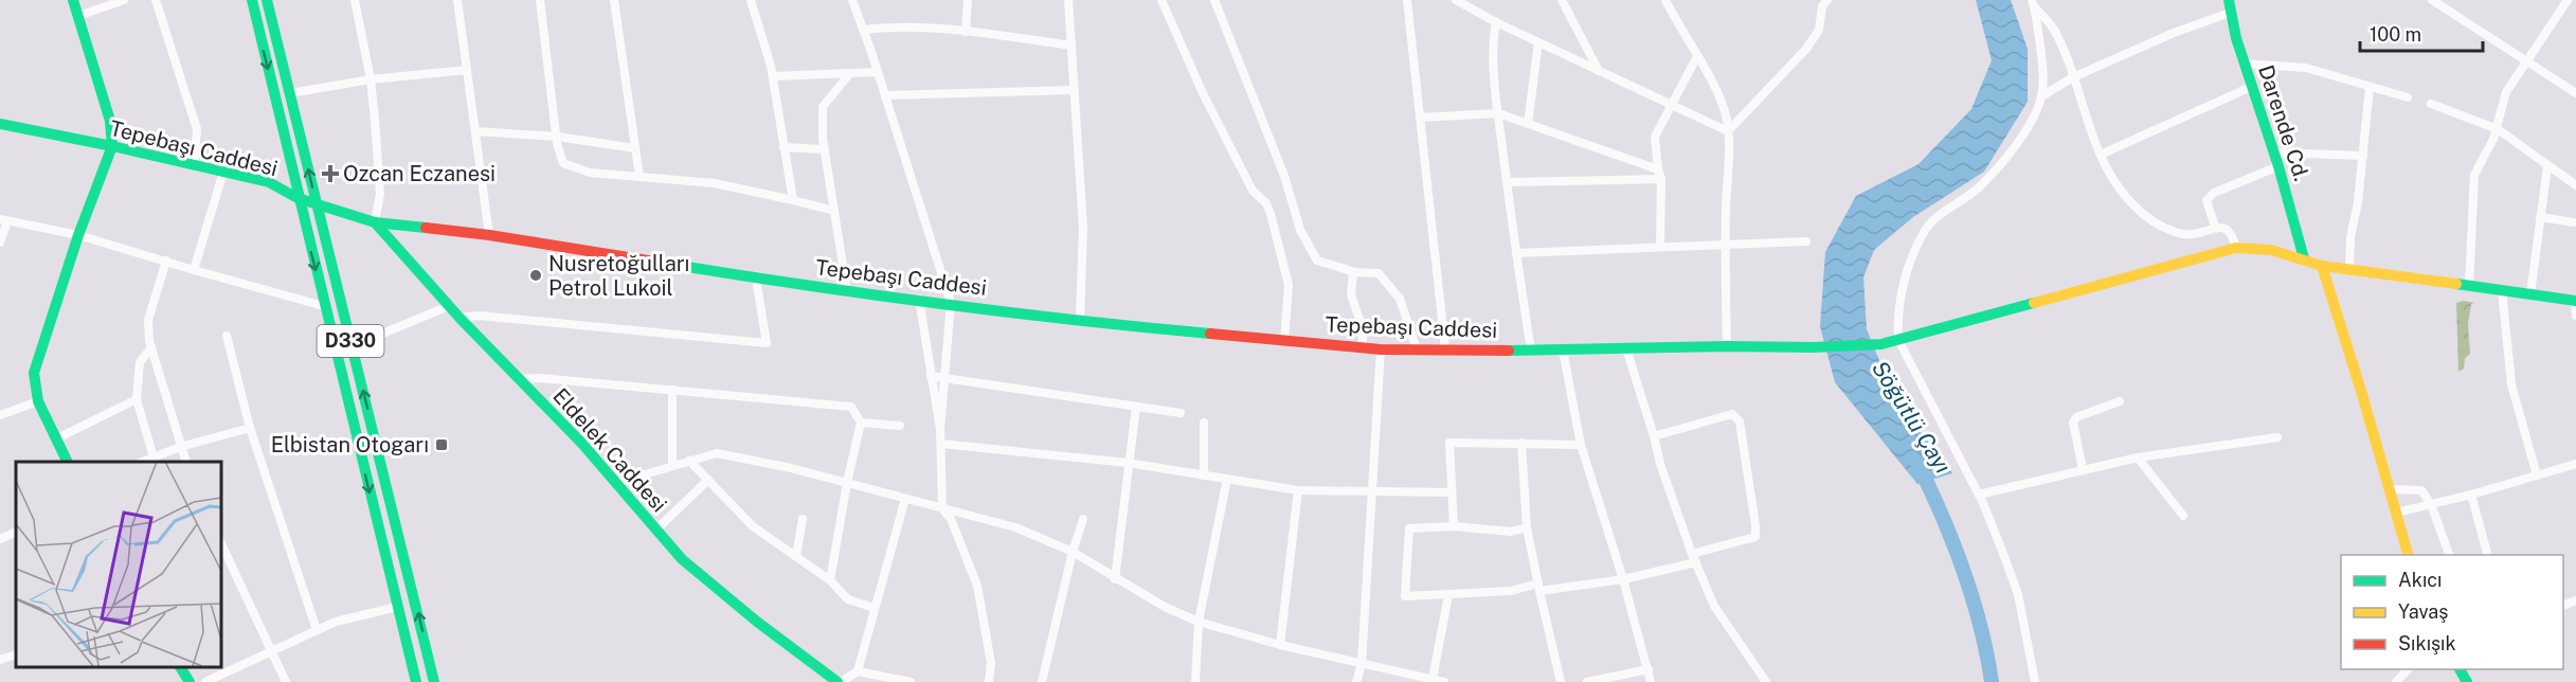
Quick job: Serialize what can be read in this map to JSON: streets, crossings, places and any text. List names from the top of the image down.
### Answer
{
  "streets": {
    "main road": [
      "Darende Cd.",
      "Tepebaşı Caddesi",
      "D330",
      "Eldelek Caddesi"
    ]
  },
  "crossings": [
    ["Darende Cd.", "Tepebaşı Caddesi"],
    ["Tepebaşı Caddesi", "D330"],
    ["Tepebaşı Caddesi", "Eldelek Caddesi"]
  ],
  "water": ["Söğütlü Çayı"],
  "places": {
    "health": ["Ozcan Eczanesi"],
    "other": ["Nusretoğulları Petrol Lukoil"],
    "transit": ["Elbistan Otogarı"]
  },
  "legend": ["Akıcı", "Yavaş", "Sıkışık"],
  "scale_bar": "100 m"
}
